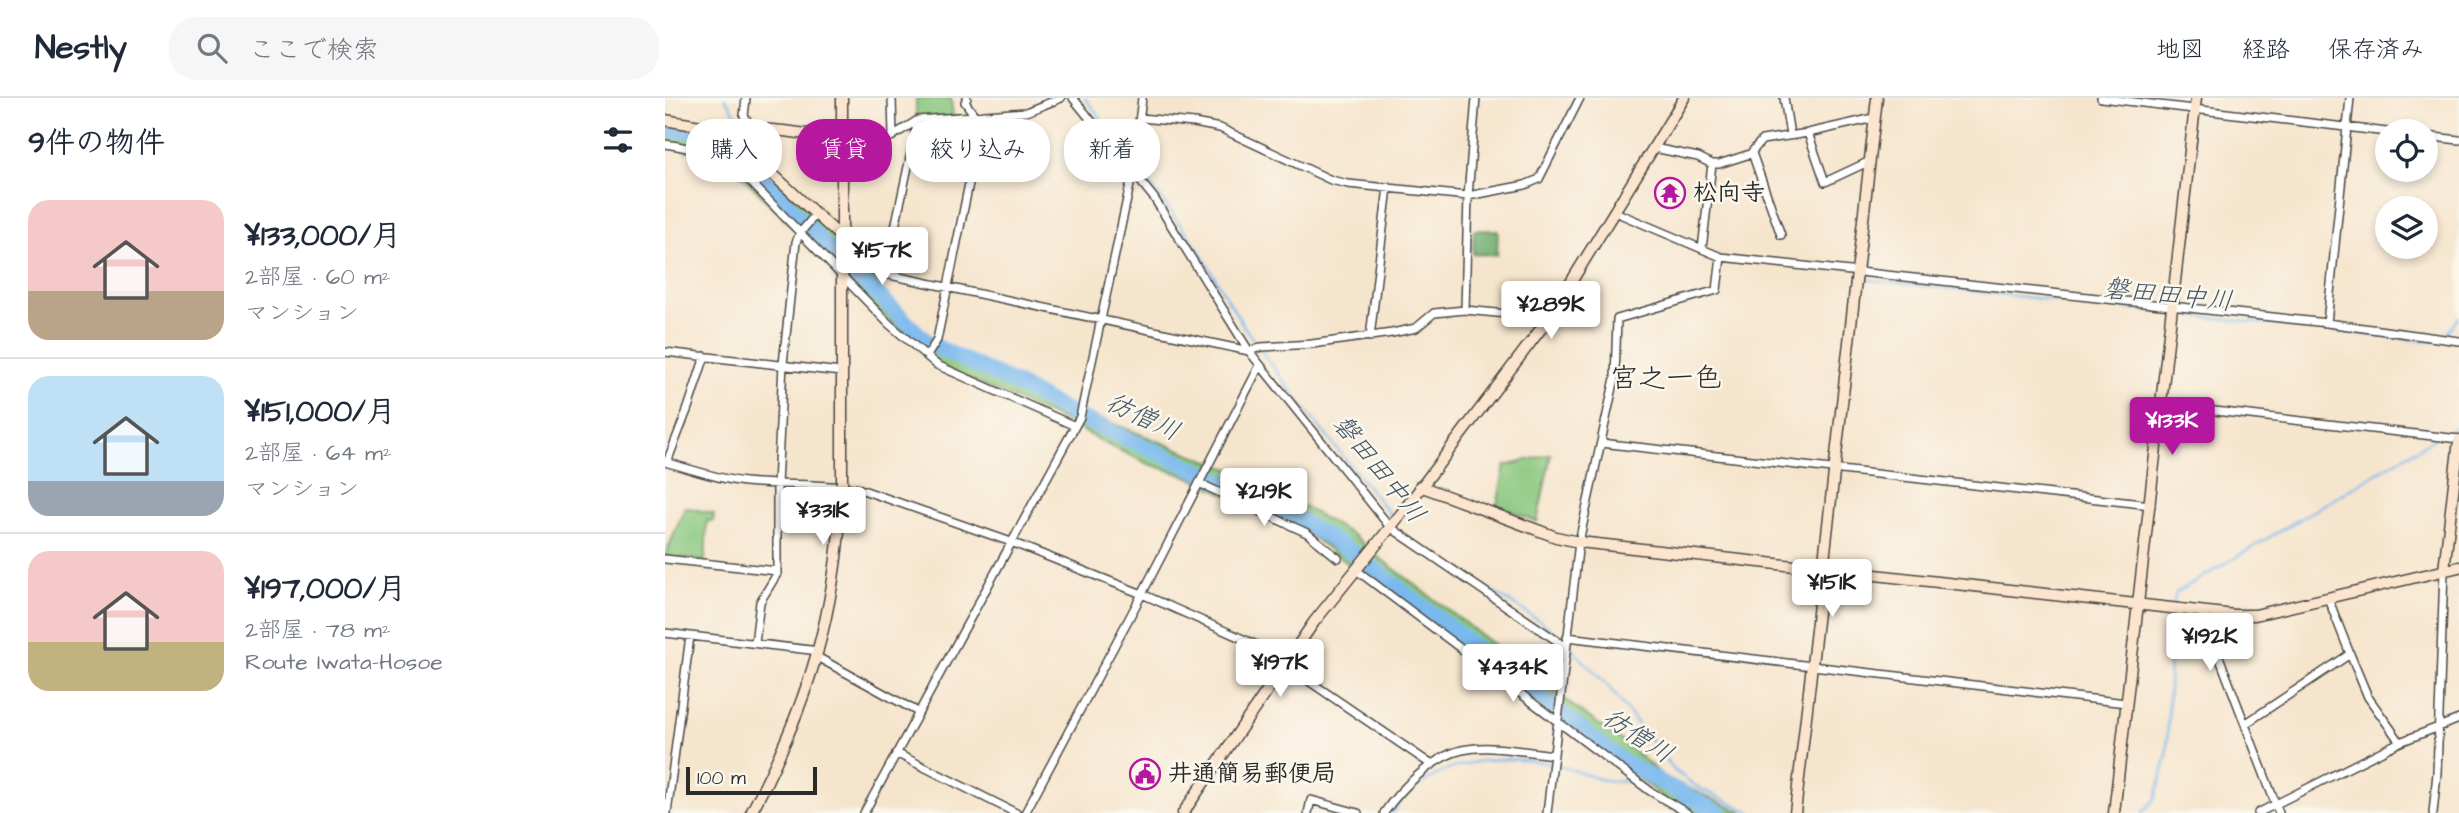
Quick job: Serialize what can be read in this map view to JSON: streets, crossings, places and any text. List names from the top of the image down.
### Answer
{
  "districts": ["宮之一色"],
  "water": ["磐田田中川", "彷僧川"],
  "places": {
    "temple": ["松向寺"],
    "public building": ["井通簡易郵便局"]
  },
  "scale_bar": "100 m",
  "page": {
    "header": "Nestly",
    "search": "ここで検索",
    "nav": ["地図", "経路", "保存済み"],
    "heading": "9件の物件",
    "chip": [
      "購入",
      "賃貸",
      "絞り込み",
      "新着"
    ],
    "list": [
      {
        "name": "¥133,000/月",
        "note": "2部屋 · 60 m² · マンション"
      },
      {
        "name": "¥151,000/月",
        "note": "2部屋 · 64 m² · マンション"
      },
      {
        "name": "¥197,000/月",
        "note": "2部屋 · 78 m² · Route Iwata-Hosoe"
      }
    ],
    "price": [
      "¥157K",
      "¥289K",
      "¥133K",
      "¥219K",
      "¥331K",
      "¥151K",
      "¥192K",
      "¥197K",
      "¥434K"
    ],
    "scale": "100 m"
  }
}
